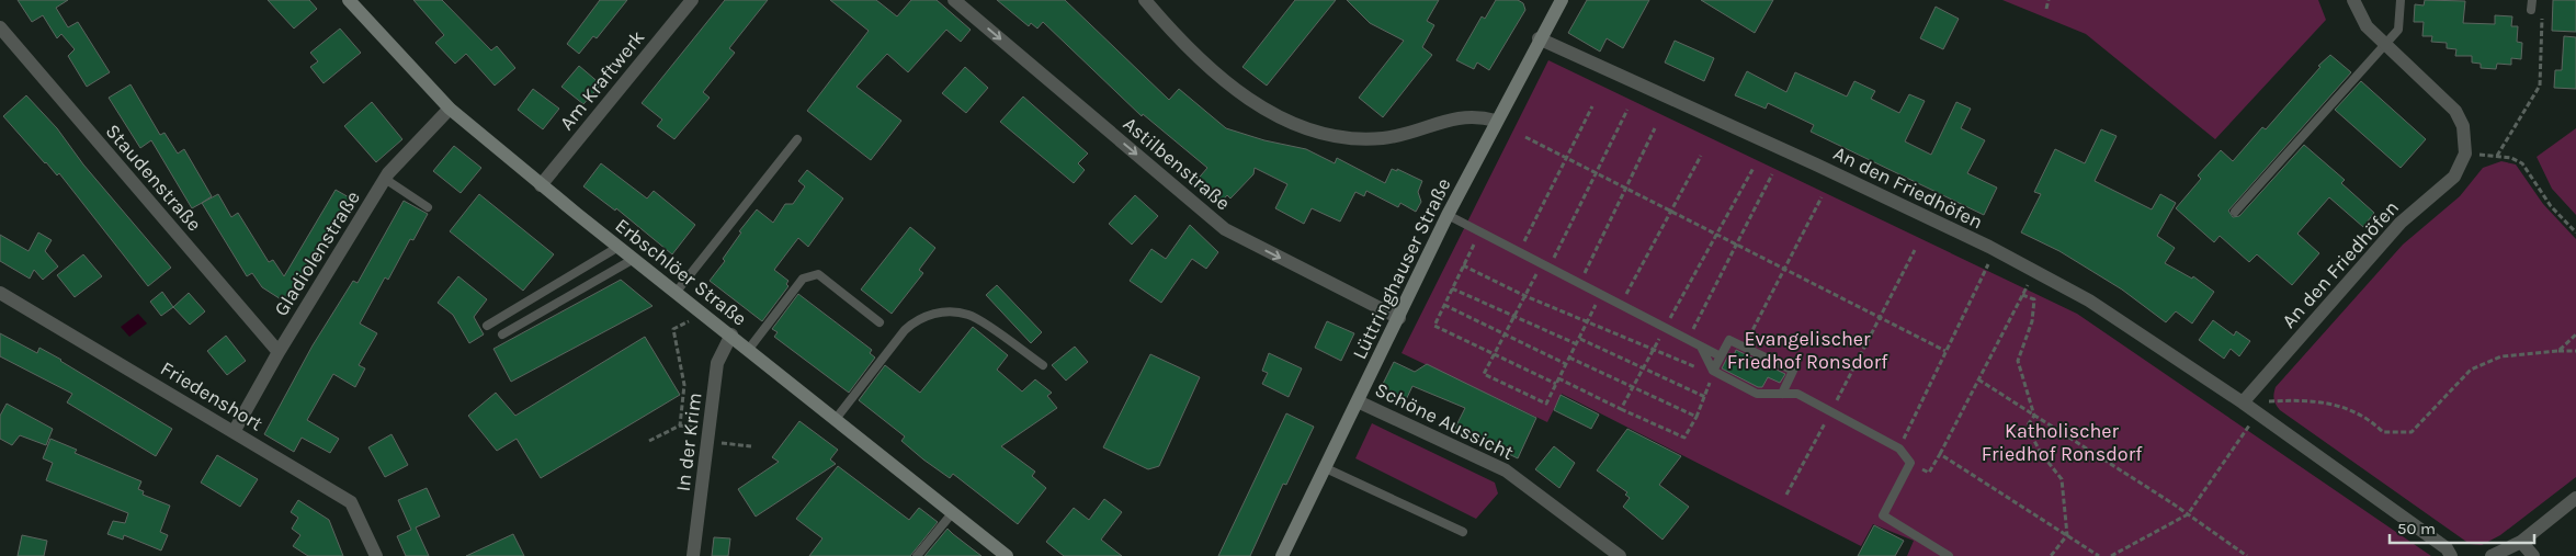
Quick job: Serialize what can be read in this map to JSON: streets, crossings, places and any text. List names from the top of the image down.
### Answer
{
  "streets": {
    "street": [
      "Am Kraftwerk",
      "Astilbenstraße",
      "Staudenstraße",
      "An den Friedhöfen",
      "Gladiolenstraße",
      "Lüttringhauser Straße",
      "Erbschlöer Straße",
      "Friedenshort",
      "Schöne Aussicht",
      "In der Krim"
    ]
  },
  "crossings": [
    ["Am Kraftwerk", "Erbschlöer Straße"],
    ["Astilbenstraße", "Lüttringhauser Straße"],
    ["Staudenstraße", "Gladiolenstraße"],
    ["An den Friedhöfen", "Lüttringhauser Straße"],
    ["Gladiolenstraße", "Erbschlöer Straße"],
    ["Gladiolenstraße", "Friedenshort"],
    ["Lüttringhauser Straße", "Schöne Aussicht"],
    ["Erbschlöer Straße", "In der Krim"]
  ],
  "one_way": ["Astilbenstraße"],
  "parks": ["Evangelischer Friedhof Ronsdorf", "Katholischer Friedhof Ronsdorf"],
  "scale_bar": "50 m"
}
